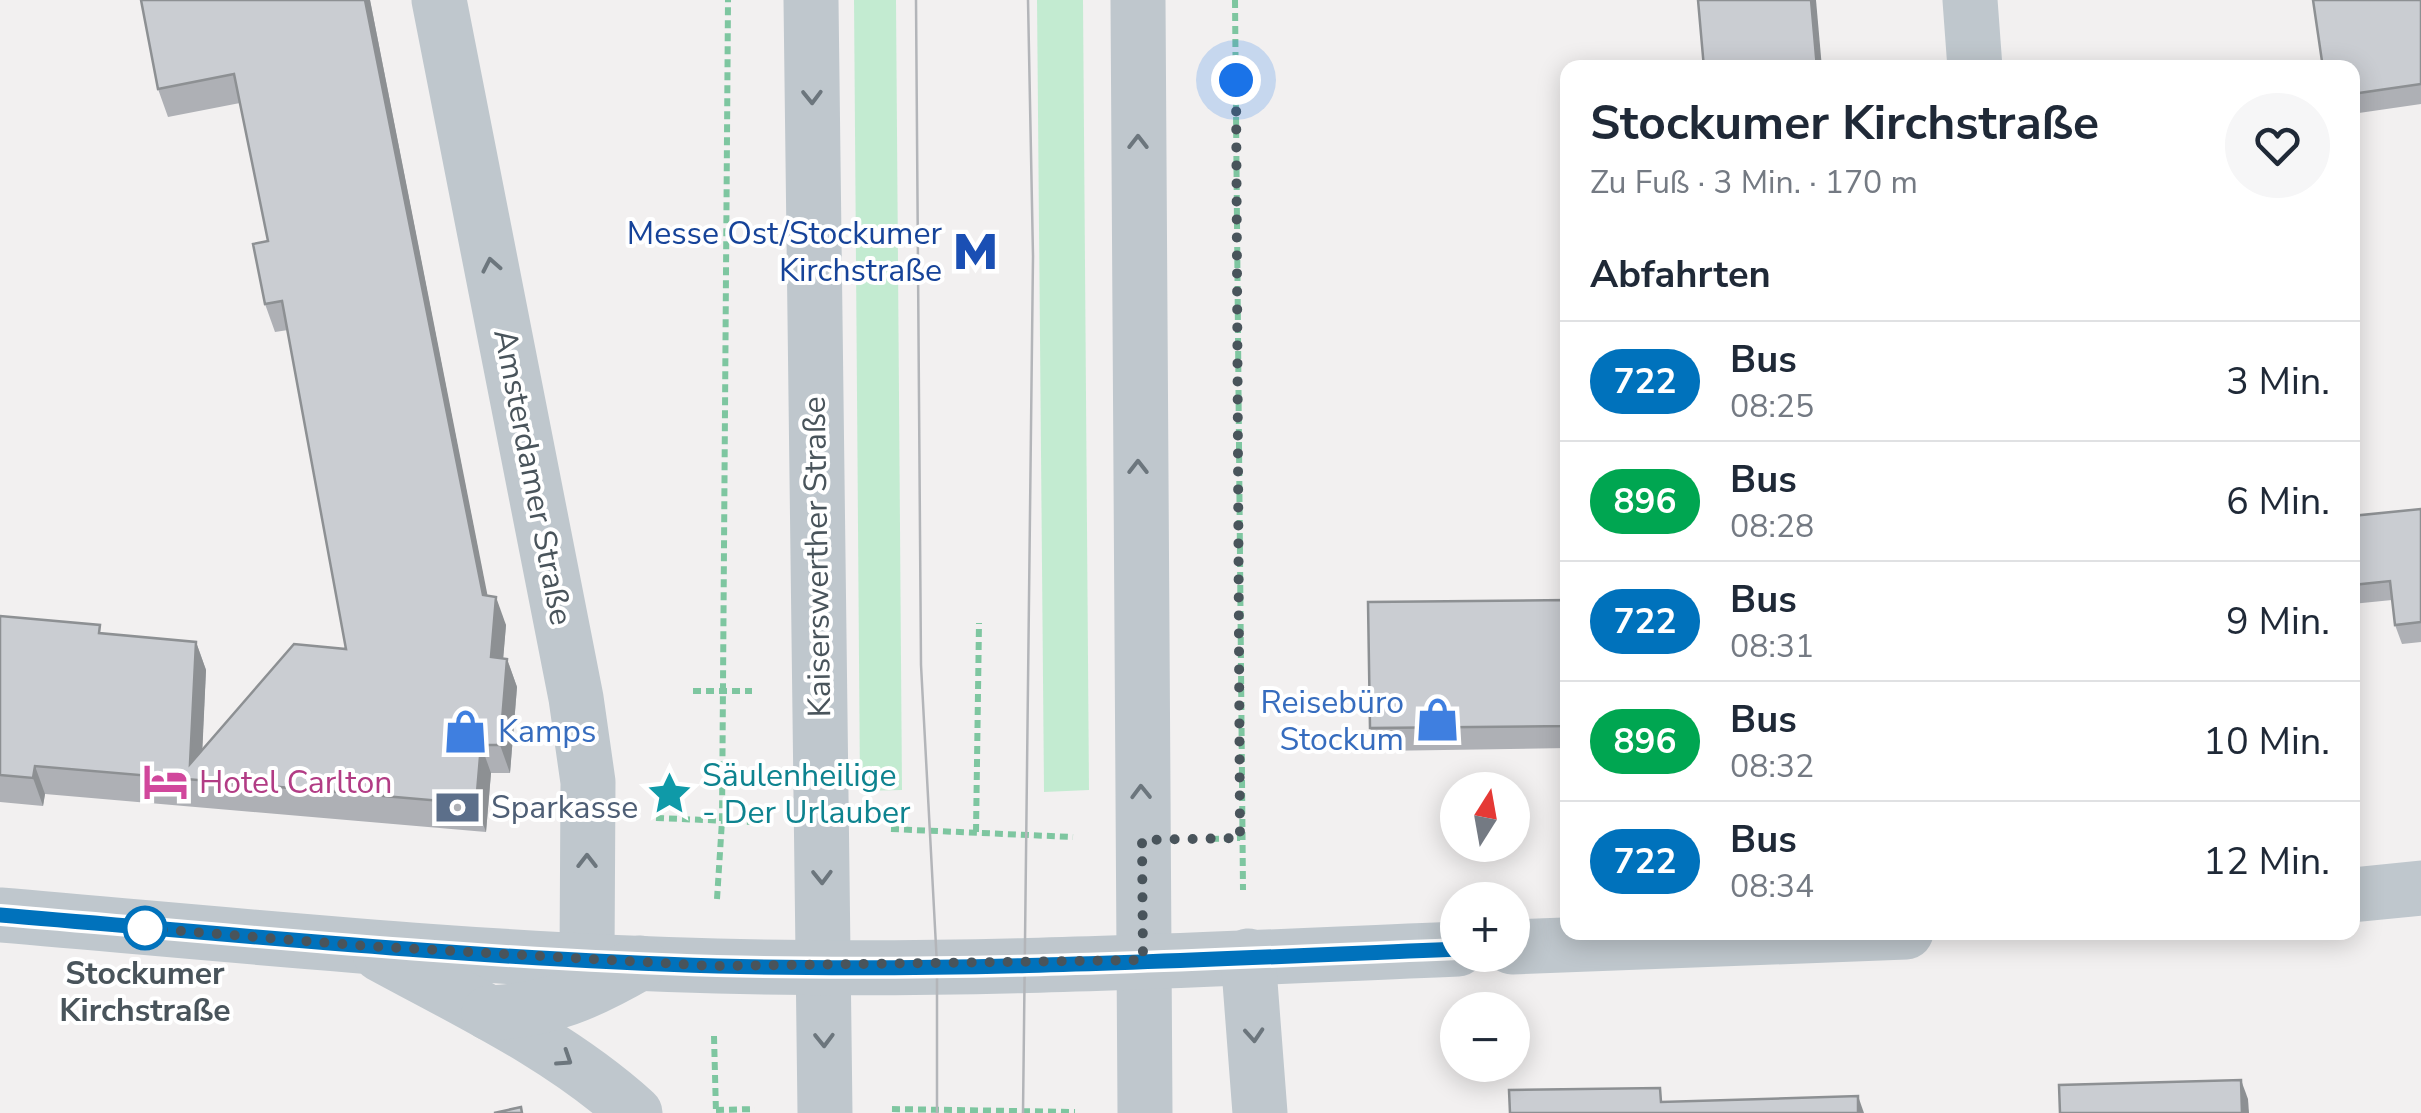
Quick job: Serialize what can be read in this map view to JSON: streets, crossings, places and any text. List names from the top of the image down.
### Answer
{
  "streets": {
    "street": ["Amsterdamer Straße", "Kaiserswerther Straße"]
  },
  "one_way": ["Amsterdamer Straße"],
  "places": {
    "metro station": ["Messe Ost/Stockumer Kirchstraße"],
    "shop": ["Reisebüro Stockum", "Kamps"],
    "hotel": ["Hotel Carlton"],
    "place": ["Säulenheilige - Der Urlauber"],
    "bank": ["Sparkasse"],
    "other": ["Stockumer Kirchstraße"]
  },
  "lines": ["bus line 722"],
  "north": "top",
  "page": {
    "heading": [
      ["Stockumer Kirchstraße", "Zu Fuß · 3 Min. · 170 m"],
      "Abfahrten"
    ],
    "list": [
      {
        "mark": "722",
        "name": "Bus",
        "note": "08:25",
        "value": "3 Min."
      },
      {
        "mark": "896",
        "name": "Bus",
        "note": "08:28",
        "value": "6 Min."
      },
      {
        "mark": "722",
        "name": "Bus",
        "note": "08:31",
        "value": "9 Min."
      },
      {
        "mark": "896",
        "name": "Bus",
        "note": "08:32",
        "value": "10 Min."
      },
      {
        "mark": "722",
        "name": "Bus",
        "note": "08:34",
        "value": "12 Min."
      }
    ],
    "map_buttons": ["+", "−"]
  }
}
